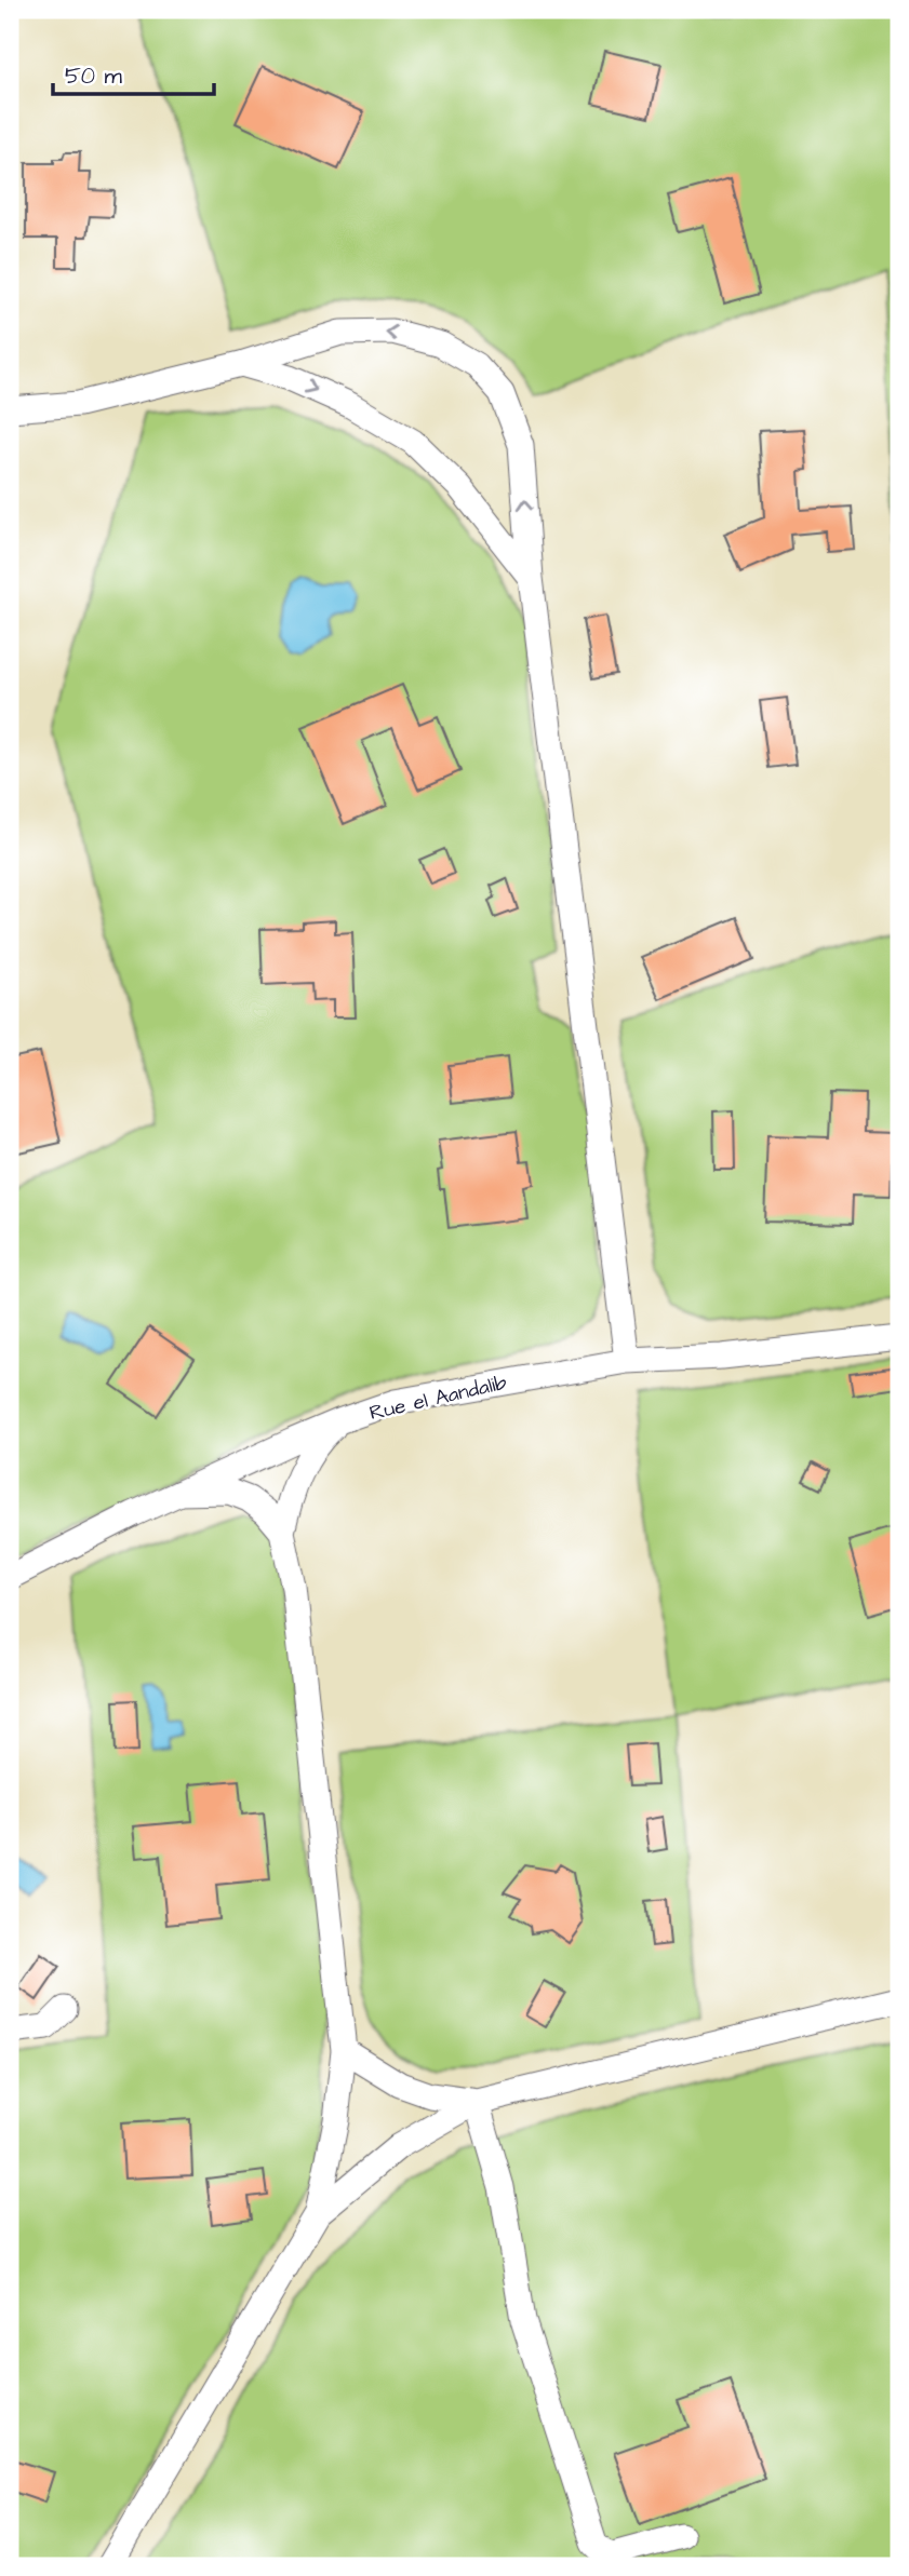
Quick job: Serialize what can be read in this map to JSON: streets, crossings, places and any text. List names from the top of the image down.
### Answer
{
  "streets": {
    "street": ["Rue el Aandalib"]
  },
  "scale_bar": "50 m"
}
